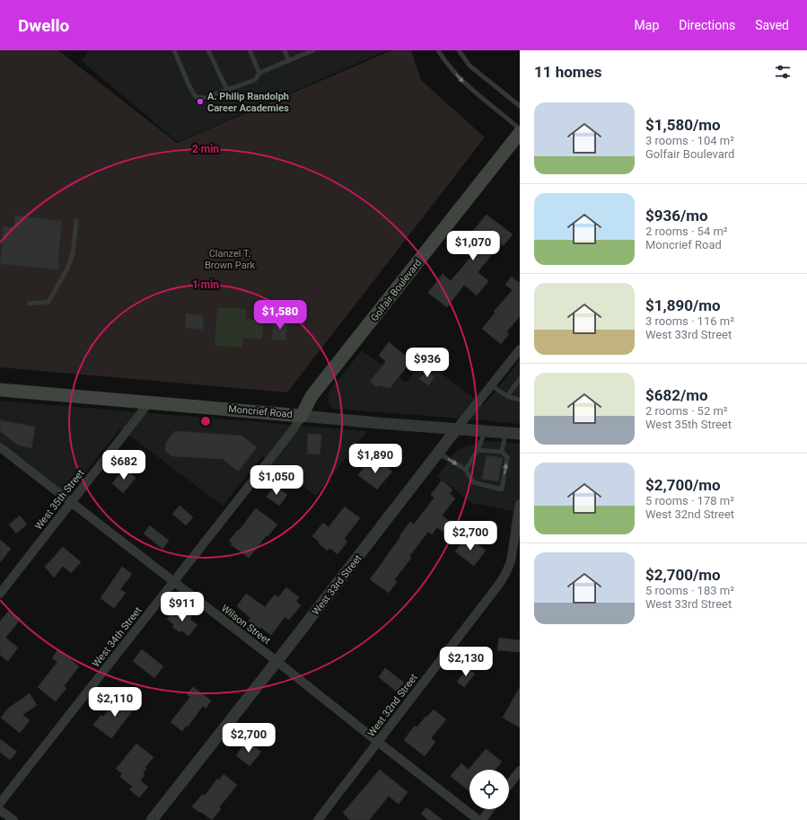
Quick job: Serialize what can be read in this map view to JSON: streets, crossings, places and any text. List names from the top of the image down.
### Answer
{
  "streets": {
    "main road": ["Golfair Boulevard", "Moncrief Road"],
    "street": [
      "West 35th Street",
      "West 33rd Street",
      "Wilson Street",
      "West 34th Street",
      "West 32nd Street"
    ]
  },
  "crossings": [
    ["Golfair Boulevard", "Moncrief Road"],
    ["Golfair Boulevard", "West 34th Street"],
    ["Moncrief Road", "West 35th Street"],
    ["Moncrief Road", "West 33rd Street"],
    ["Moncrief Road", "West 34th Street"],
    ["West 35th Street", "Wilson Street"],
    ["West 33rd Street", "Wilson Street"],
    ["Wilson Street", "West 34th Street"],
    ["Wilson Street", "West 32nd Street"]
  ],
  "parks": ["Clanzel T. Brown Park"],
  "places": ["A. Philip Randolph Career Academies"],
  "page": {
    "header": "Dwello",
    "nav": ["Map", "Directions", "Saved"],
    "heading": "11 homes",
    "list": [
      {
        "name": "$1,580/mo",
        "note": "3 rooms · 104 m² · Golfair Boulevard"
      },
      {
        "name": "$936/mo",
        "note": "2 rooms · 54 m² · Moncrief Road"
      },
      {
        "name": "$1,890/mo",
        "note": "3 rooms · 116 m² · West 33rd Street"
      },
      {
        "name": "$682/mo",
        "note": "2 rooms · 52 m² · West 35th Street"
      },
      {
        "name": "$2,700/mo",
        "note": "5 rooms · 178 m² · West 32nd Street"
      },
      {
        "name": "$2,700/mo",
        "note": "5 rooms · 183 m² · West 33rd Street"
      }
    ],
    "price": [
      "$1,070",
      "$1,580",
      "$936",
      "$1,890",
      "$682",
      "$1,050",
      "$2,700",
      "$911",
      "$2,130",
      "$2,110",
      "$2,700"
    ]
  },
  "rings": ["2 min", "1 min"]
}
